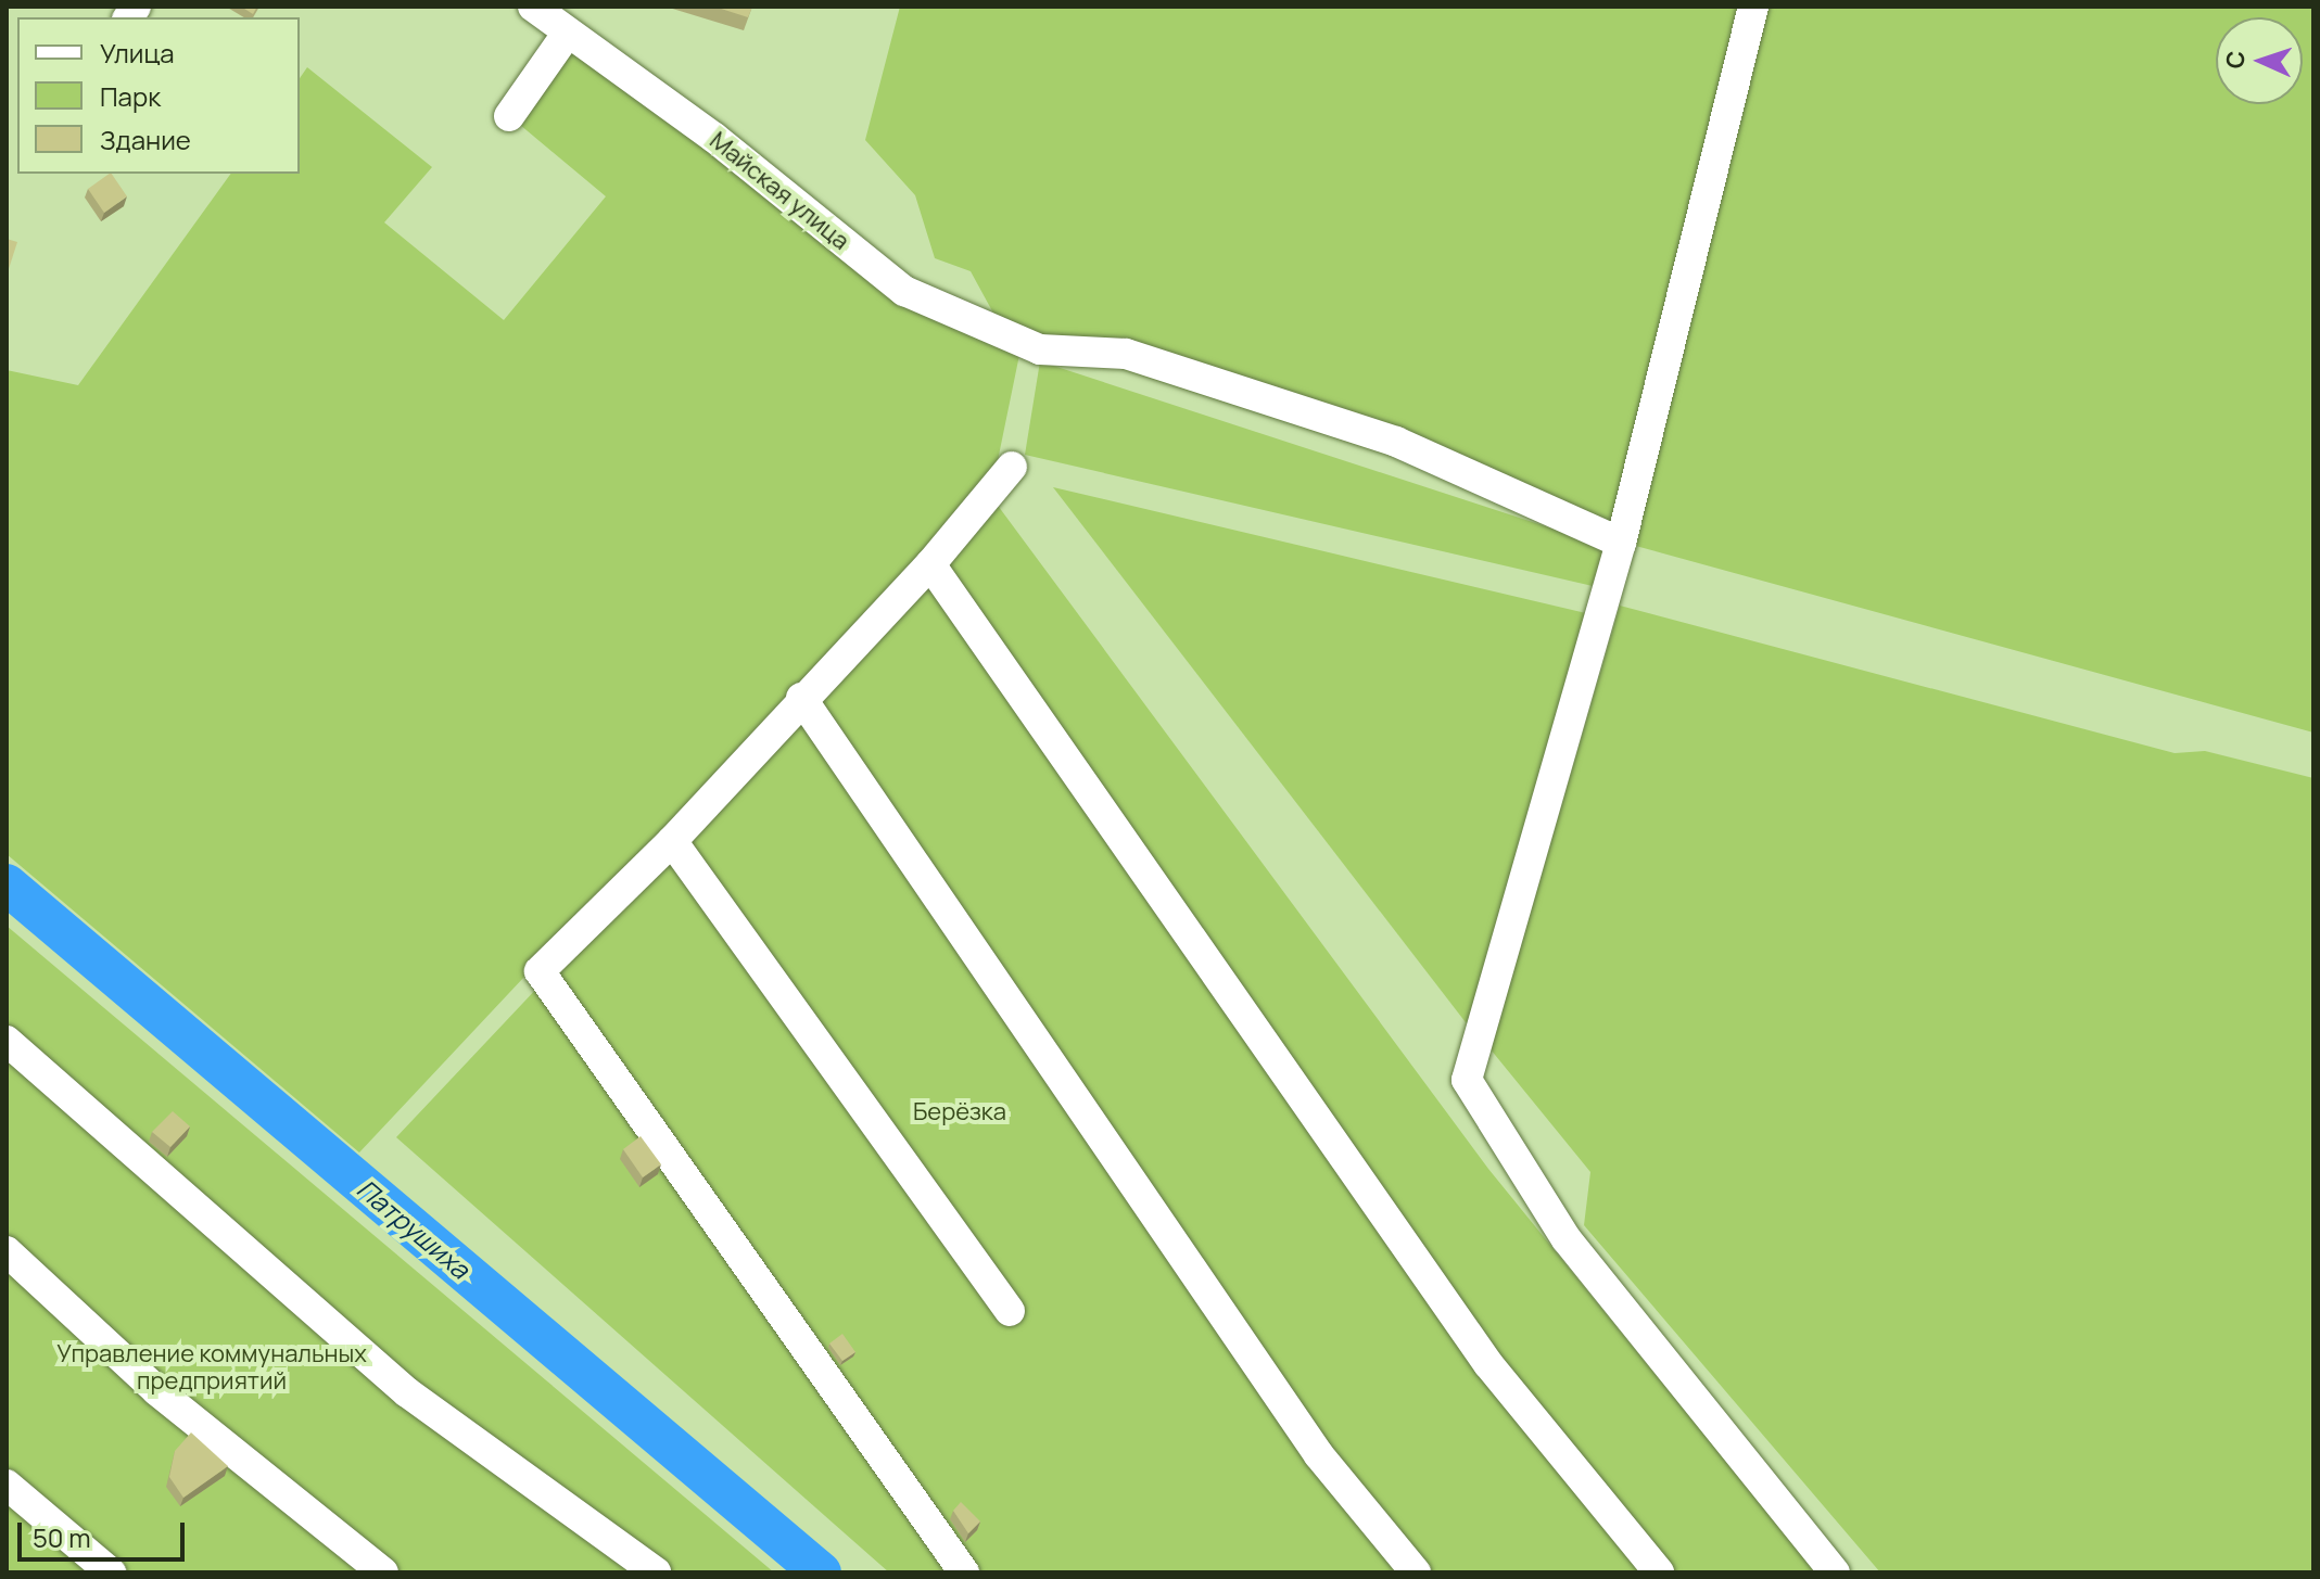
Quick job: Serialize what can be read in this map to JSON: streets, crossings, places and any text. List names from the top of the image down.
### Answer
{
  "streets": {
    "street": ["Майская улица"]
  },
  "water": ["Патрушиха"],
  "parks": ["Берёзка", "Управление коммунальных предприятий"],
  "legend": ["Улица", "Парк", "Здание"],
  "scale_bar": "50 m",
  "north": "left"
}
